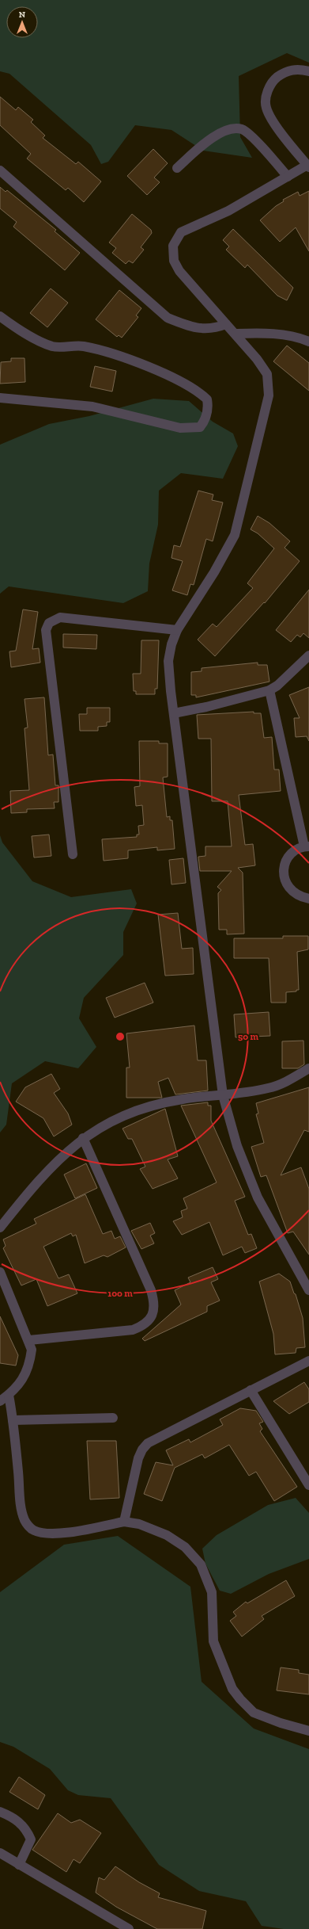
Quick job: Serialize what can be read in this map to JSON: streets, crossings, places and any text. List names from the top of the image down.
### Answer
{
  "north": "top",
  "rings": ["50 m", "100 m"]
}
